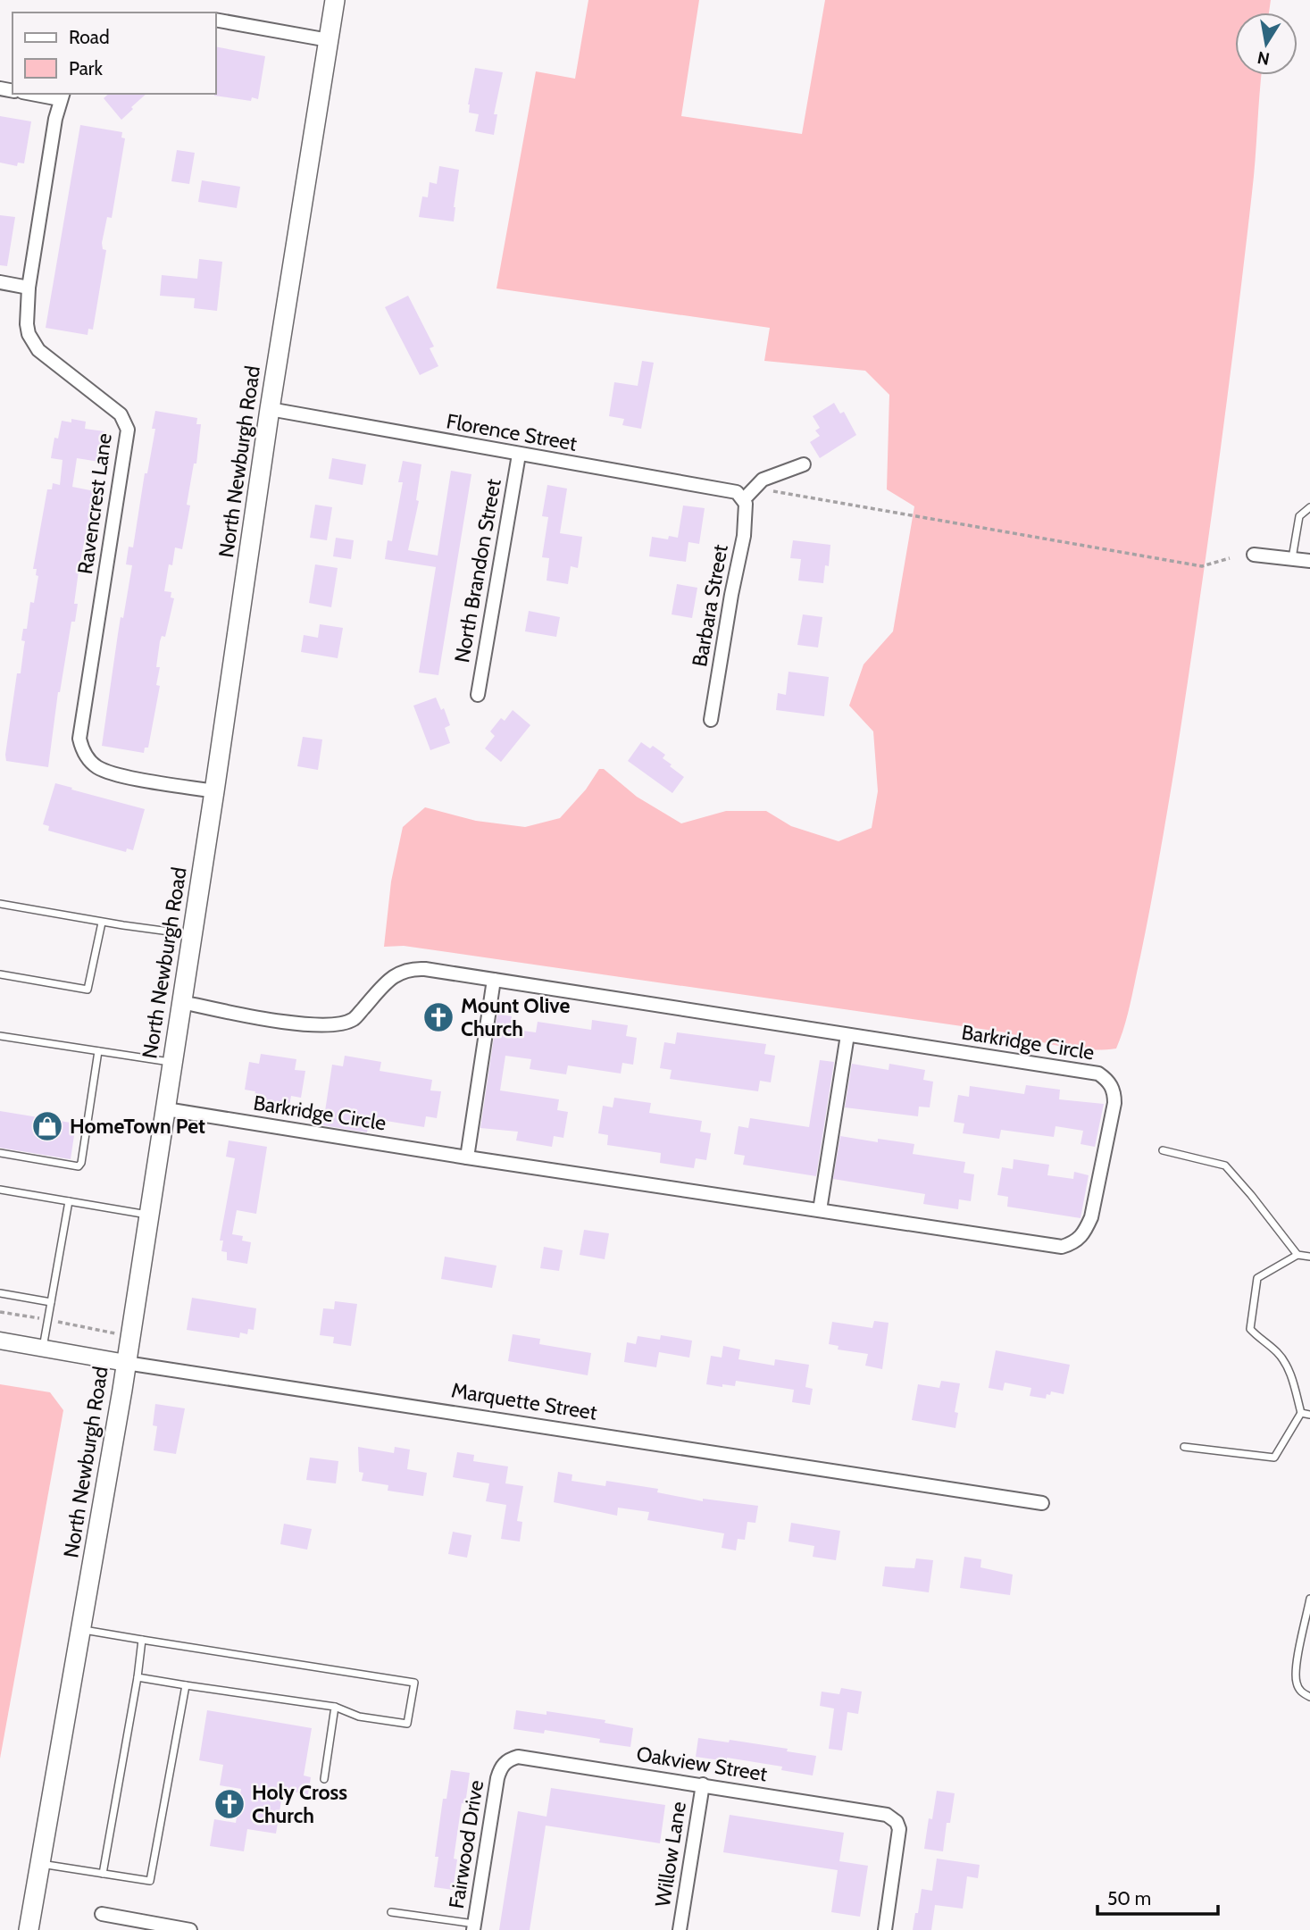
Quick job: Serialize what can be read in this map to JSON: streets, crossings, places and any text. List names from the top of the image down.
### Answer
{
  "streets": {
    "main road": ["North Newburgh Road"],
    "street": [
      "Florence Street",
      "Ravencrest Lane",
      "North Brandon Street",
      "Barbara Street",
      "Barkridge Circle",
      "Marquette Street",
      "Oakview Street",
      "Fairwood Drive",
      "Willow Lane"
    ]
  },
  "crossings": [
    ["Florence Street", "North Newburgh Road"],
    ["Florence Street", "North Brandon Street"],
    ["Florence Street", "Barbara Street"],
    ["North Newburgh Road", "Ravencrest Lane"],
    ["North Newburgh Road", "Barkridge Circle"],
    ["North Newburgh Road", "Marquette Street"],
    ["Oakview Street", "Fairwood Drive"],
    ["Oakview Street", "Willow Lane"]
  ],
  "places": {
    "church": ["Mount Olive Church", "Holy Cross Church"],
    "shop": ["HomeTown Pet"]
  },
  "legend": ["Road", "Park"],
  "scale_bar": "50 m",
  "north": "bottom"
}
